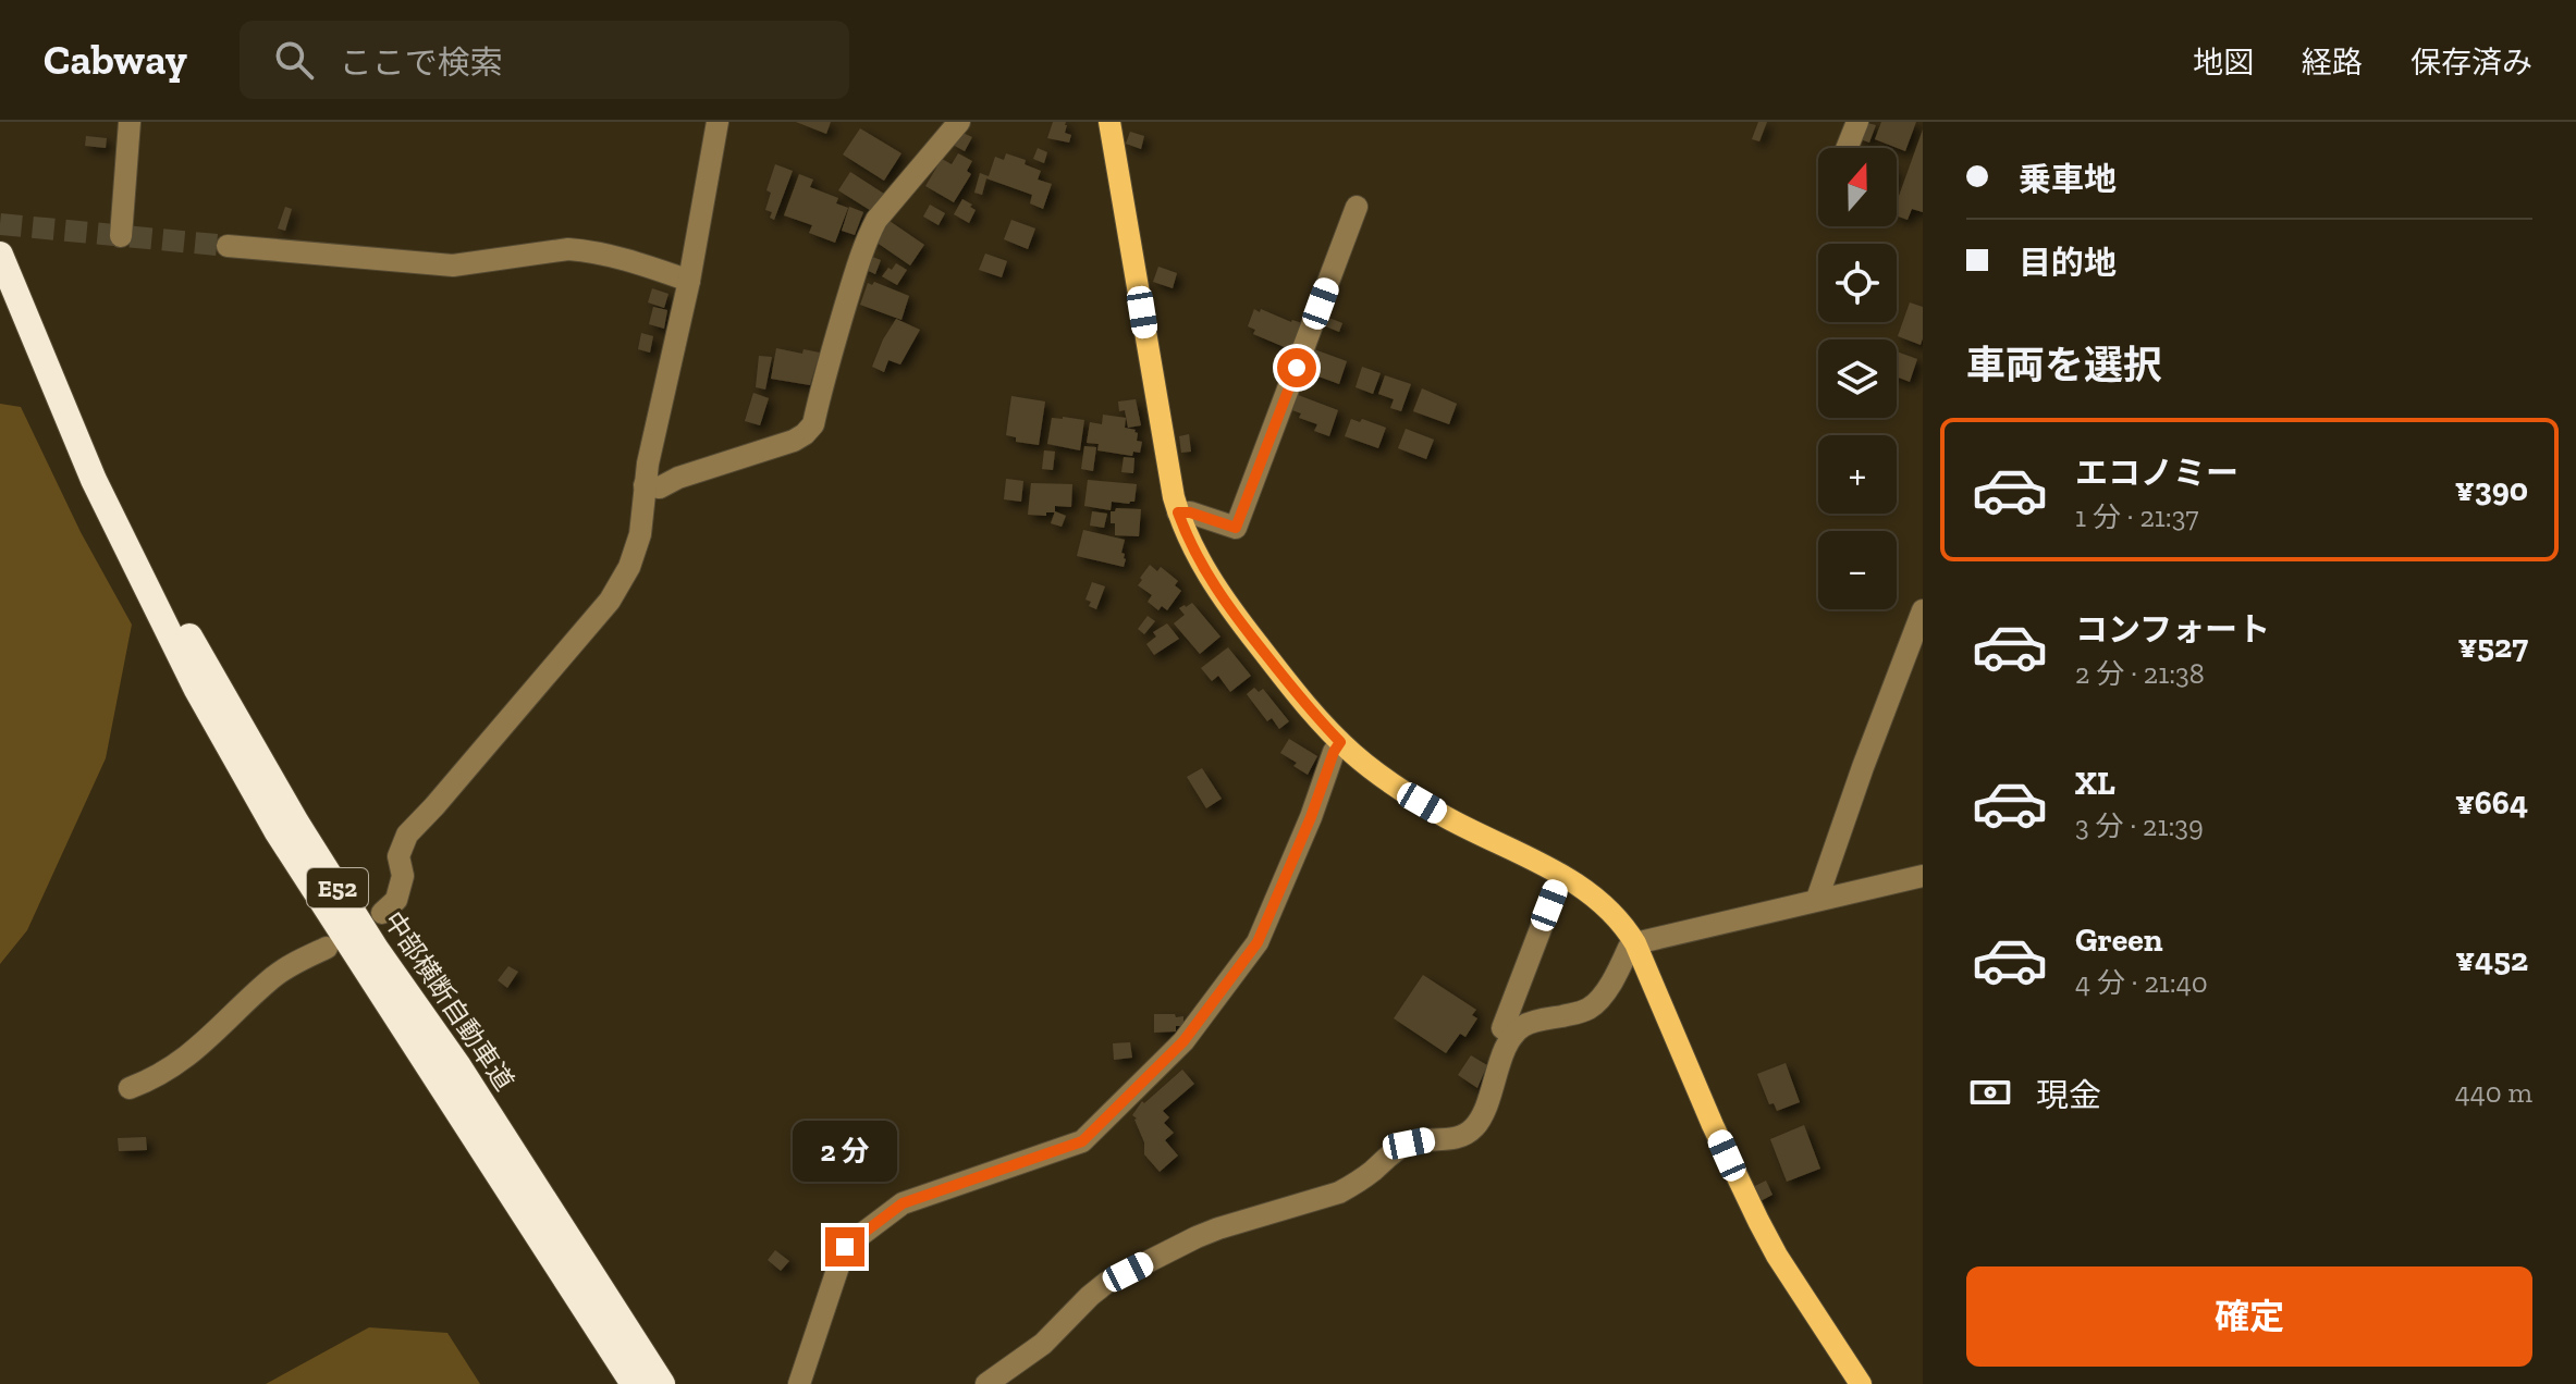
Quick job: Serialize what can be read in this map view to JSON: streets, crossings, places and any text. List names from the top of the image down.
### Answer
{
  "streets": {
    "highway": ["E52", "中部横断自動車道"]
  },
  "north": "top",
  "page": {
    "header": "Cabway",
    "search": "ここで検索",
    "nav": ["地図", "経路", "保存済み"],
    "banner": ["乗車地", "目的地"],
    "map_buttons": ["+", "−"],
    "heading": "車両を選択",
    "list": [
      {
        "name": "エコノミー",
        "note": "1 分 · 21:37",
        "value": "¥390"
      },
      {
        "name": "コンフォート",
        "note": "2 分 · 21:38",
        "value": "¥527"
      },
      {
        "name": "XL",
        "note": "3 分 · 21:39",
        "value": "¥664"
      },
      {
        "name": "Green",
        "note": "4 分 · 21:40",
        "value": "¥452"
      }
    ],
    "pay": ["現金", "440 m"],
    "bubble": "2 分",
    "buttons": "確定"
  }
}
